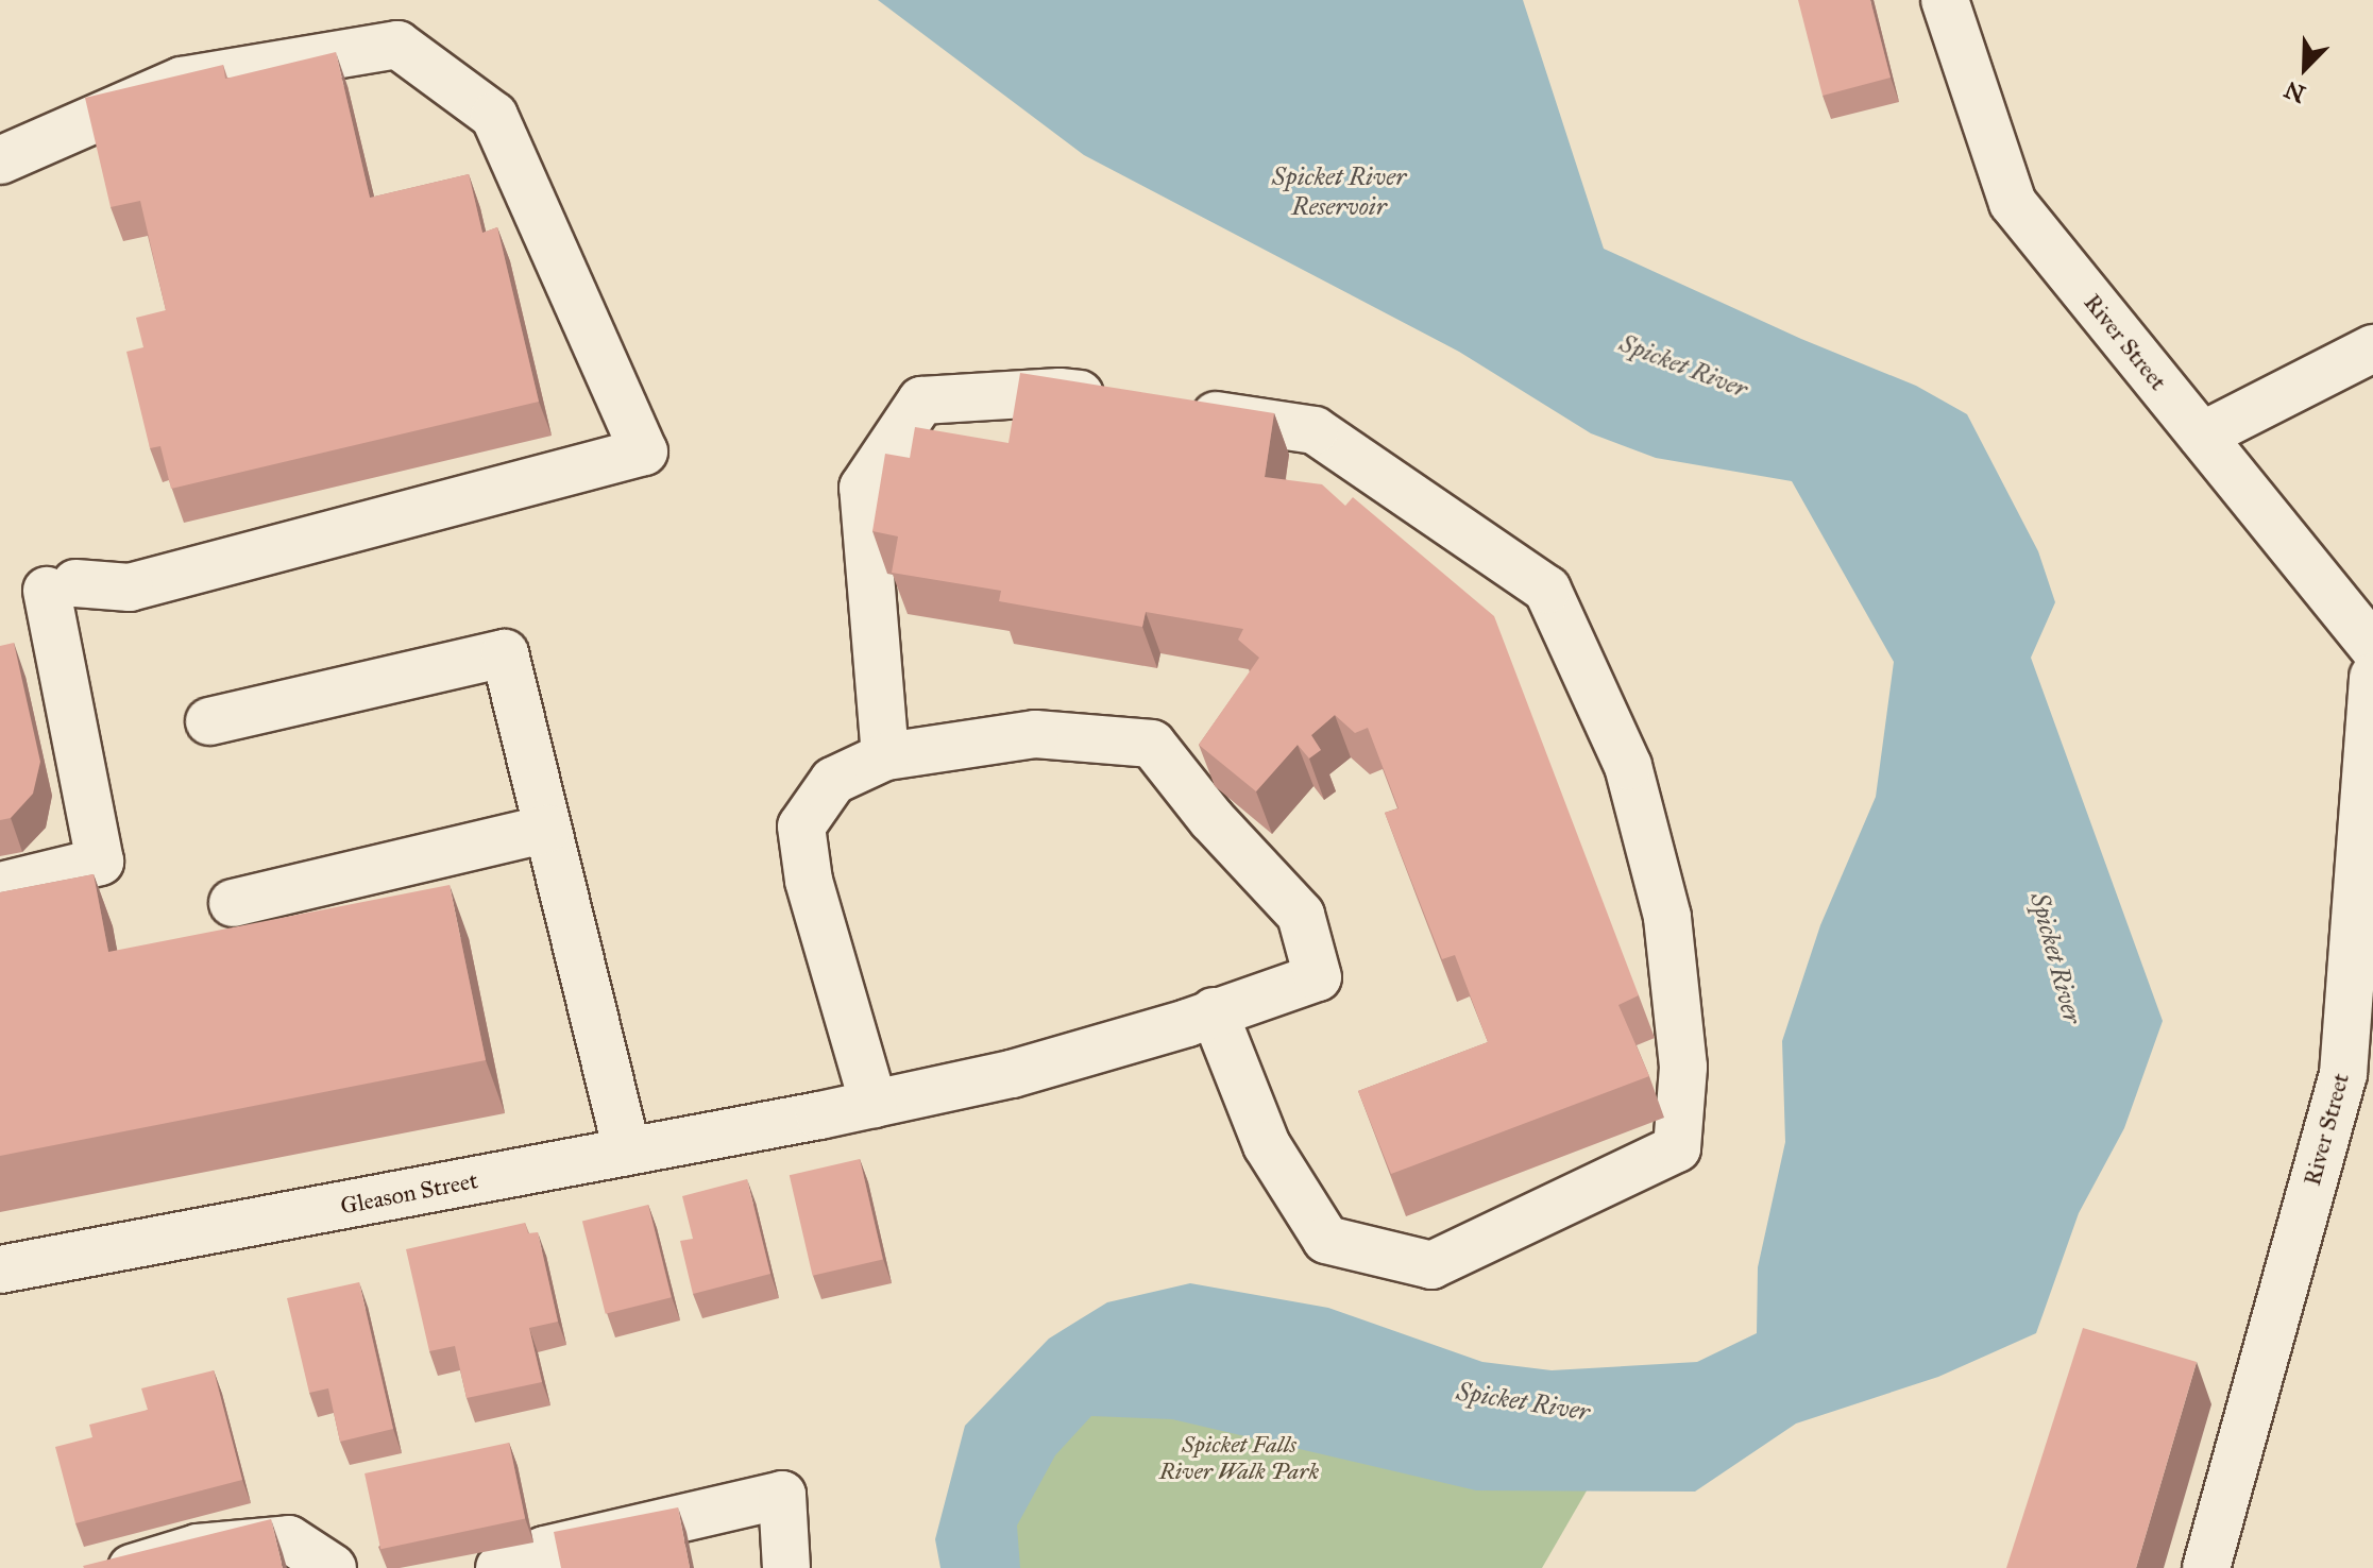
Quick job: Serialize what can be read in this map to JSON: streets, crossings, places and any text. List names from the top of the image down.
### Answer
{
  "streets": {
    "street": ["River Street", "Gleason Street"]
  },
  "water": ["Spicket River Reservoir", "Spicket River"],
  "parks": ["Spicket Falls River Walk Park"],
  "north": "bottom left"
}
